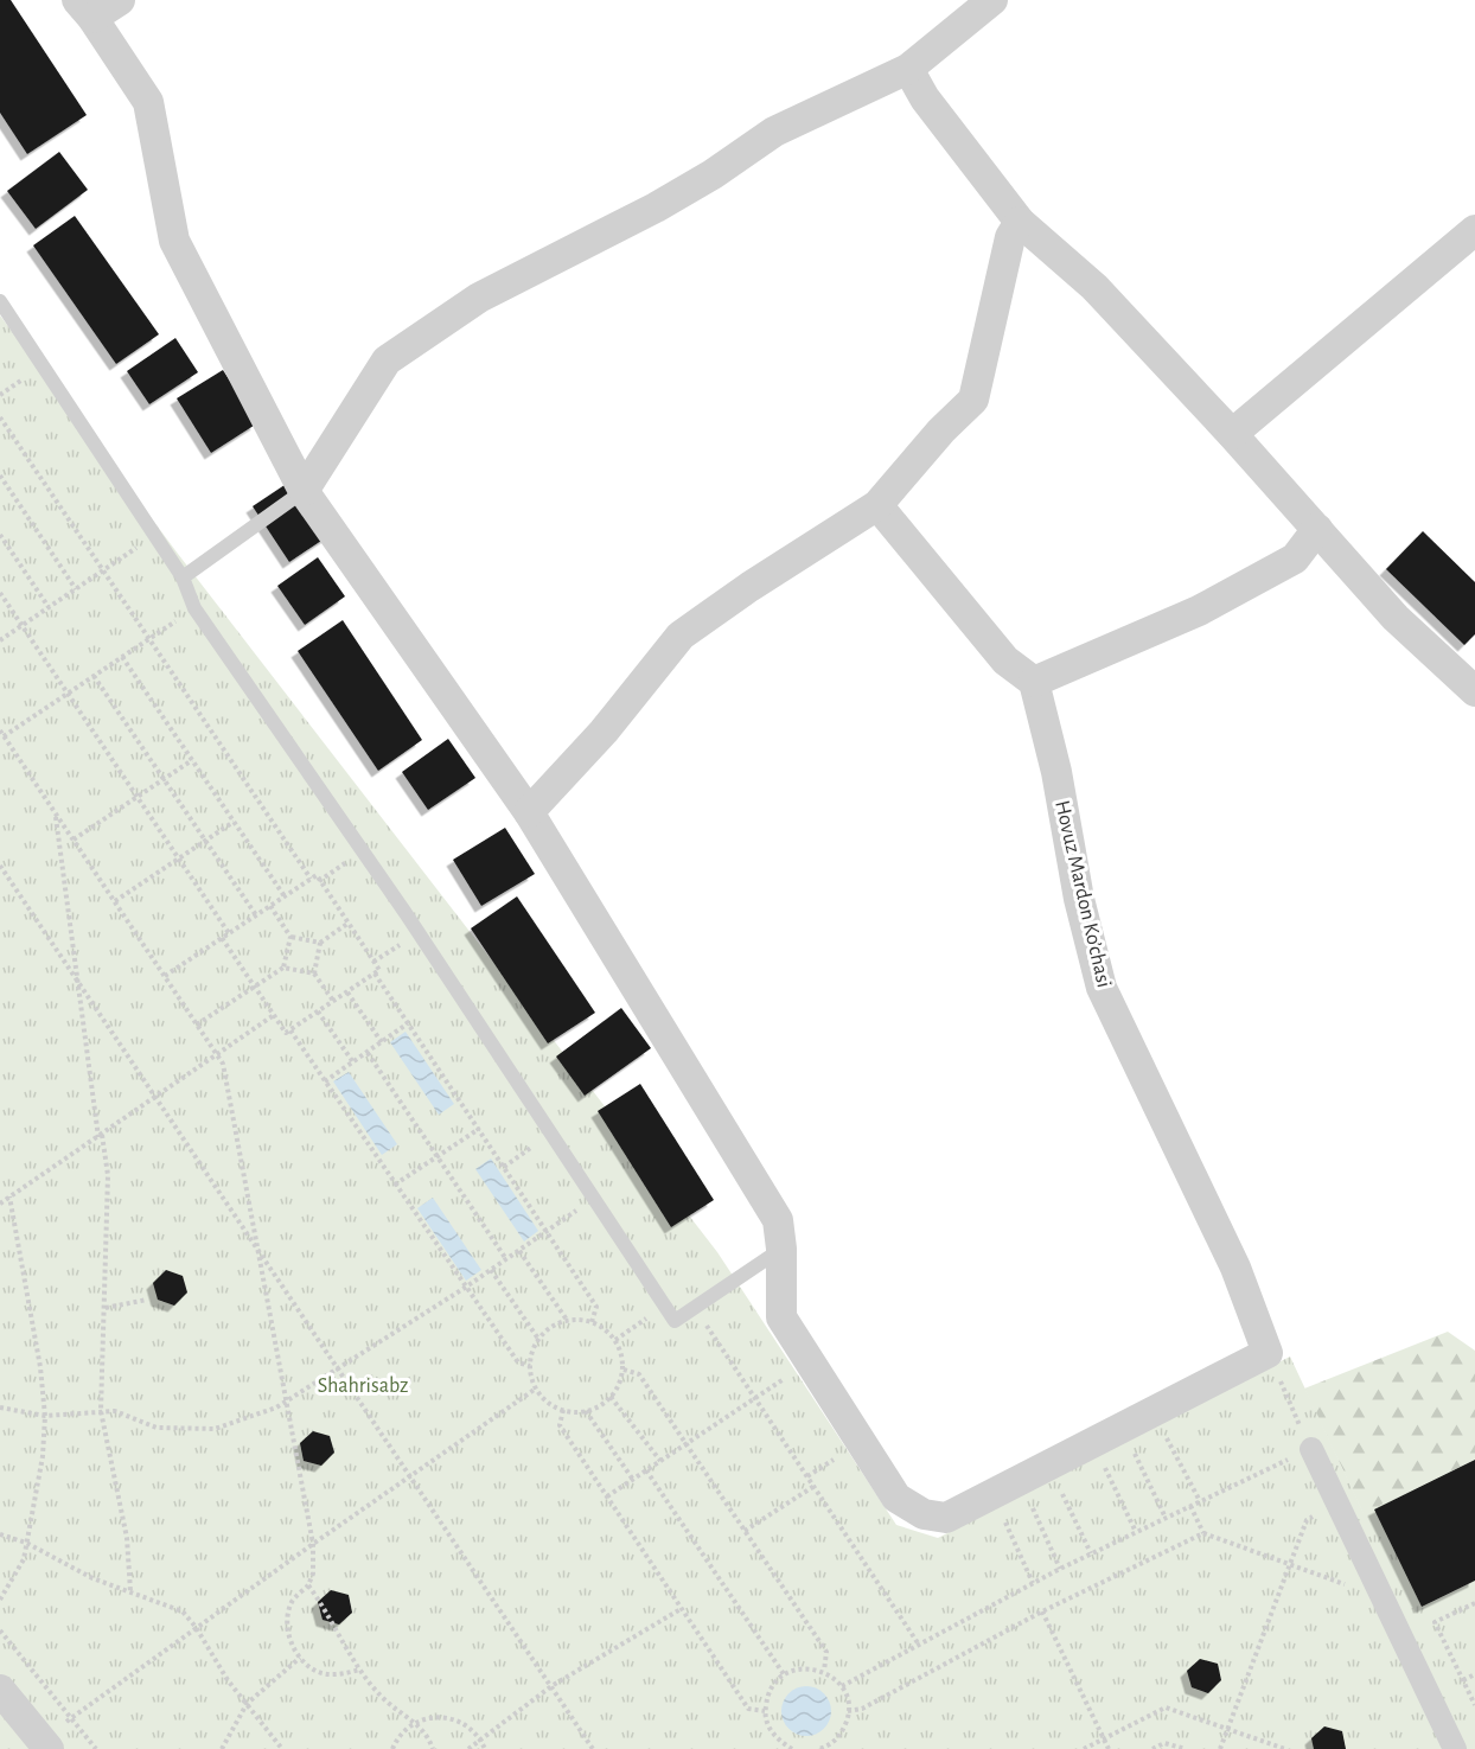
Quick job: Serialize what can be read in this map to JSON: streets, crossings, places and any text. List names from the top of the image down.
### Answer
{
  "streets": {
    "street": ["Hovuz Mardon Ko’chasi"]
  },
  "parks": ["Shahrisabz"]
}
